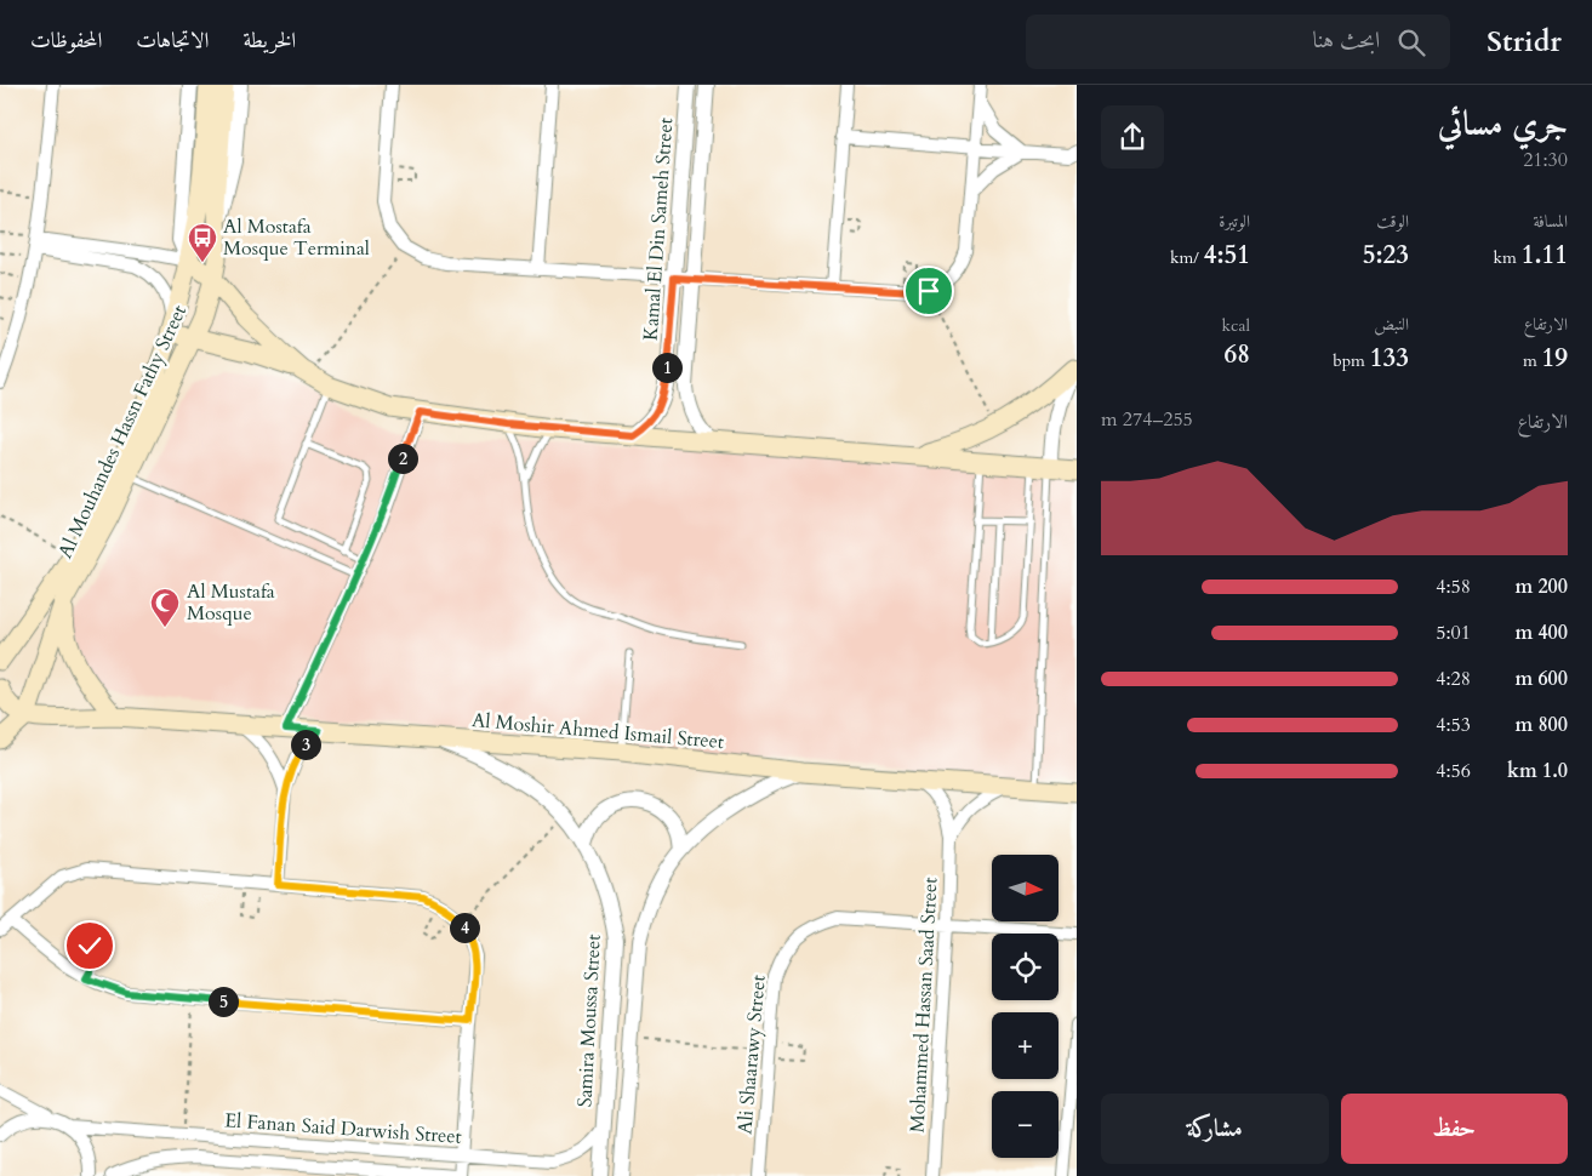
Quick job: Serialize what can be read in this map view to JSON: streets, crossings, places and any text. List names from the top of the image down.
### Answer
{
  "streets": {
    "main road": ["Al Mouhandes Hassn Fathy Street", "Al Moshir Ahmed Ismail Street"],
    "street": [
      "Kamal El Din Sameh Street",
      "Mohammed Hassan Saad Street",
      "Samira Moussa Street",
      "Ali Shaarawy Street",
      "El Fanan Said Darwish Street"
    ]
  },
  "crossings": [
    ["Al Mouhandes Hassn Fathy Street", "Al Moshir Ahmed Ismail Street"],
    ["Al Moshir Ahmed Ismail Street", "Mohammed Hassan Saad Street"],
    ["Al Moshir Ahmed Ismail Street", "Samira Moussa Street"],
    ["Mohammed Hassan Saad Street", "Ali Shaarawy Street"],
    ["Samira Moussa Street", "El Fanan Said Darwish Street"]
  ],
  "places": {
    "bus stop": ["Al Mostafa Mosque Terminal"],
    "mosque": ["Al Mustafa Mosque"]
  },
  "north": "right",
  "page": {
    "header": "Stridr",
    "search": "ابحث هنا",
    "nav": ["الخريطة", "الاتجاهات", "المحفوظات"],
    "heading": ["جري مسائي", "21:30"],
    "stats": [
      ["المسافة", "1.11 km"],
      ["الوقت", "5:23"],
      ["الوتيرة", "4:51 /km"],
      ["الارتفاع", "19 m"],
      ["النبض", "133 bpm"],
      ["kcal", "68"]
    ],
    "pins": [
      "1",
      "2",
      "3",
      "4",
      "5"
    ],
    "chart": ["الارتفاع", "255–274 m"],
    "list": [
      {
        "name": "200 m",
        "note": "4:58"
      },
      {
        "name": "400 m",
        "note": "5:01"
      },
      {
        "name": "600 m",
        "note": "4:28"
      },
      {
        "name": "800 m",
        "note": "4:53"
      },
      {
        "name": "1.0 km",
        "note": "4:56"
      }
    ],
    "map_buttons": ["+", "−"],
    "buttons": ["حفظ", "مشاركة"]
  }
}
